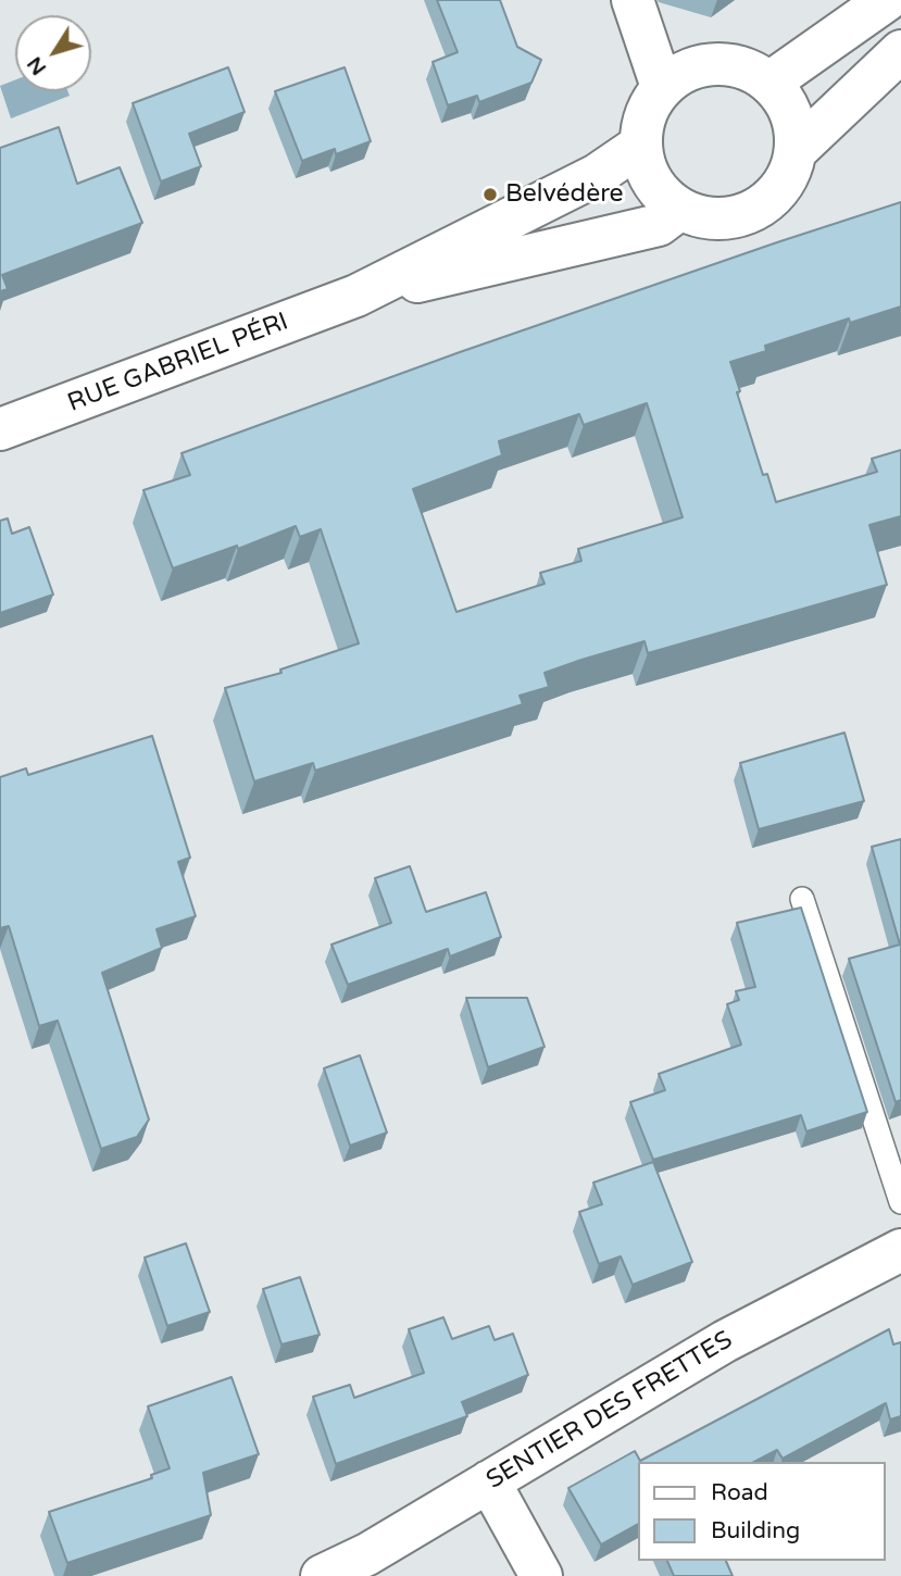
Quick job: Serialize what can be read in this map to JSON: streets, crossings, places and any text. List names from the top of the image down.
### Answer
{
  "streets": {
    "main road": ["RUE GABRIEL PÉRI", "SENTIER DES FRETTES"]
  },
  "places": ["Belvédère"],
  "legend": ["Road", "Building"],
  "north": "bottom left"
}
